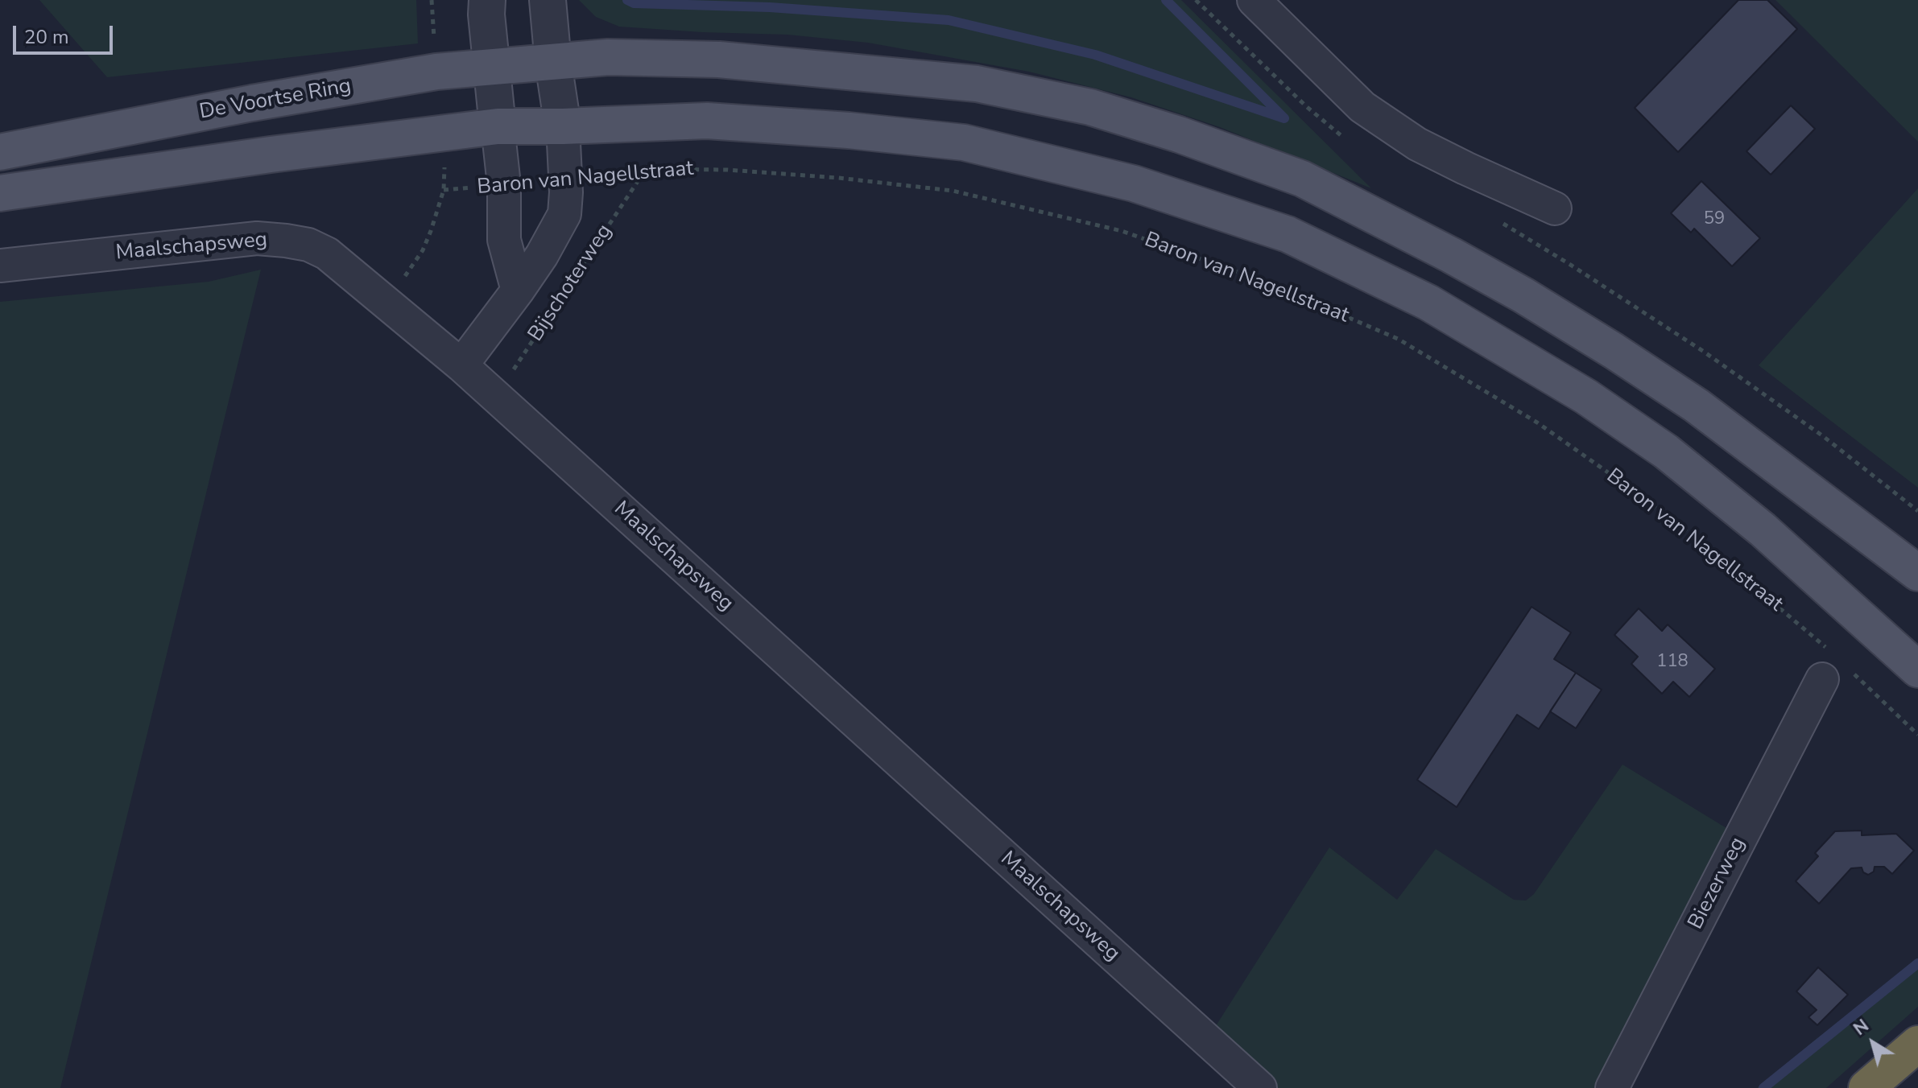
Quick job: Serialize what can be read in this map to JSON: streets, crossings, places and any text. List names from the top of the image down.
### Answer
{
  "streets": {
    "main road": ["De Voortse Ring"],
    "street": ["Maalschapsweg", "Bijschoterweg", "Biezerweg"],
    "path": ["Baron van Nagellstraat"]
  },
  "crossings": [
    ["Baron van Nagellstraat", "Maalschapsweg"],
    ["Baron van Nagellstraat", "Bijschoterweg"],
    ["Baron van Nagellstraat", "Biezerweg"],
    ["Maalschapsweg", "Bijschoterweg"]
  ],
  "house_numbers": ["59", "118"],
  "scale_bar": "20 m",
  "north": "top left"
}
